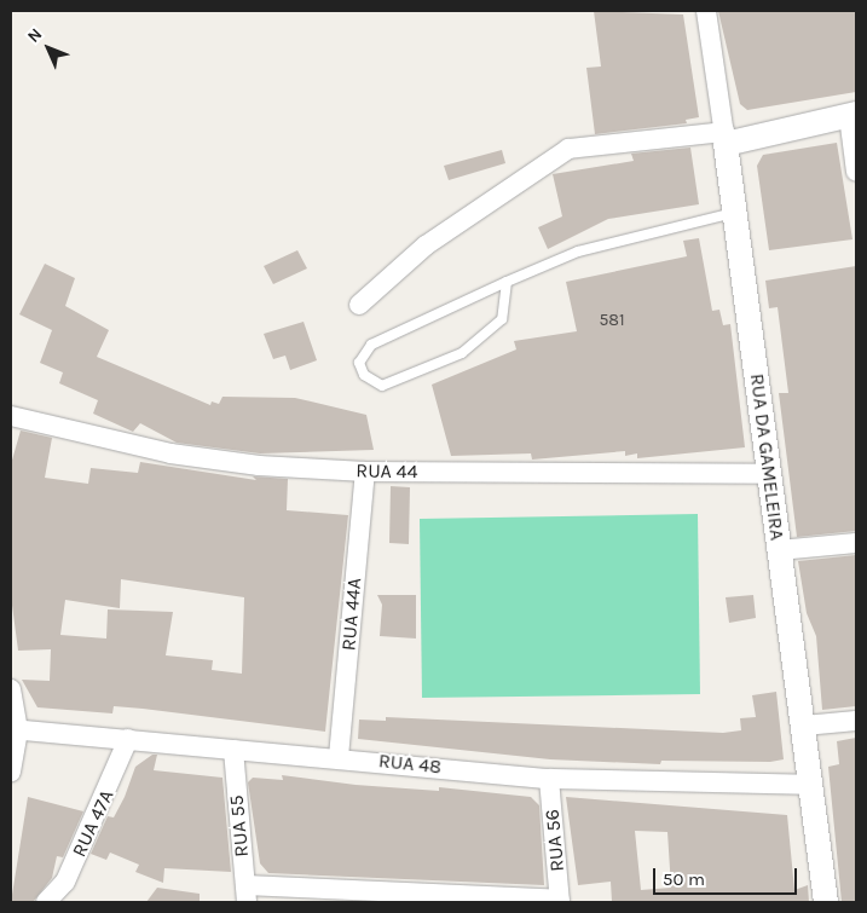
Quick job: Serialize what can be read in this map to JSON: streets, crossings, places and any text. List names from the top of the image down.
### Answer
{
  "streets": {
    "street": [
      "RUA DA GAMELEIRA",
      "RUA 44",
      "RUA 44A",
      "RUA 48",
      "RUA 47A",
      "RUA 55",
      "RUA 56"
    ]
  },
  "crossings": [
    ["RUA DA GAMELEIRA", "RUA 44"],
    ["RUA DA GAMELEIRA", "RUA 48"],
    ["RUA 44", "RUA 44A"],
    ["RUA 44A", "RUA 48"],
    ["RUA 48", "RUA 47A"],
    ["RUA 48", "RUA 55"],
    ["RUA 48", "RUA 56"]
  ],
  "house_numbers": ["581"],
  "scale_bar": "50 m",
  "north": "top left"
}
